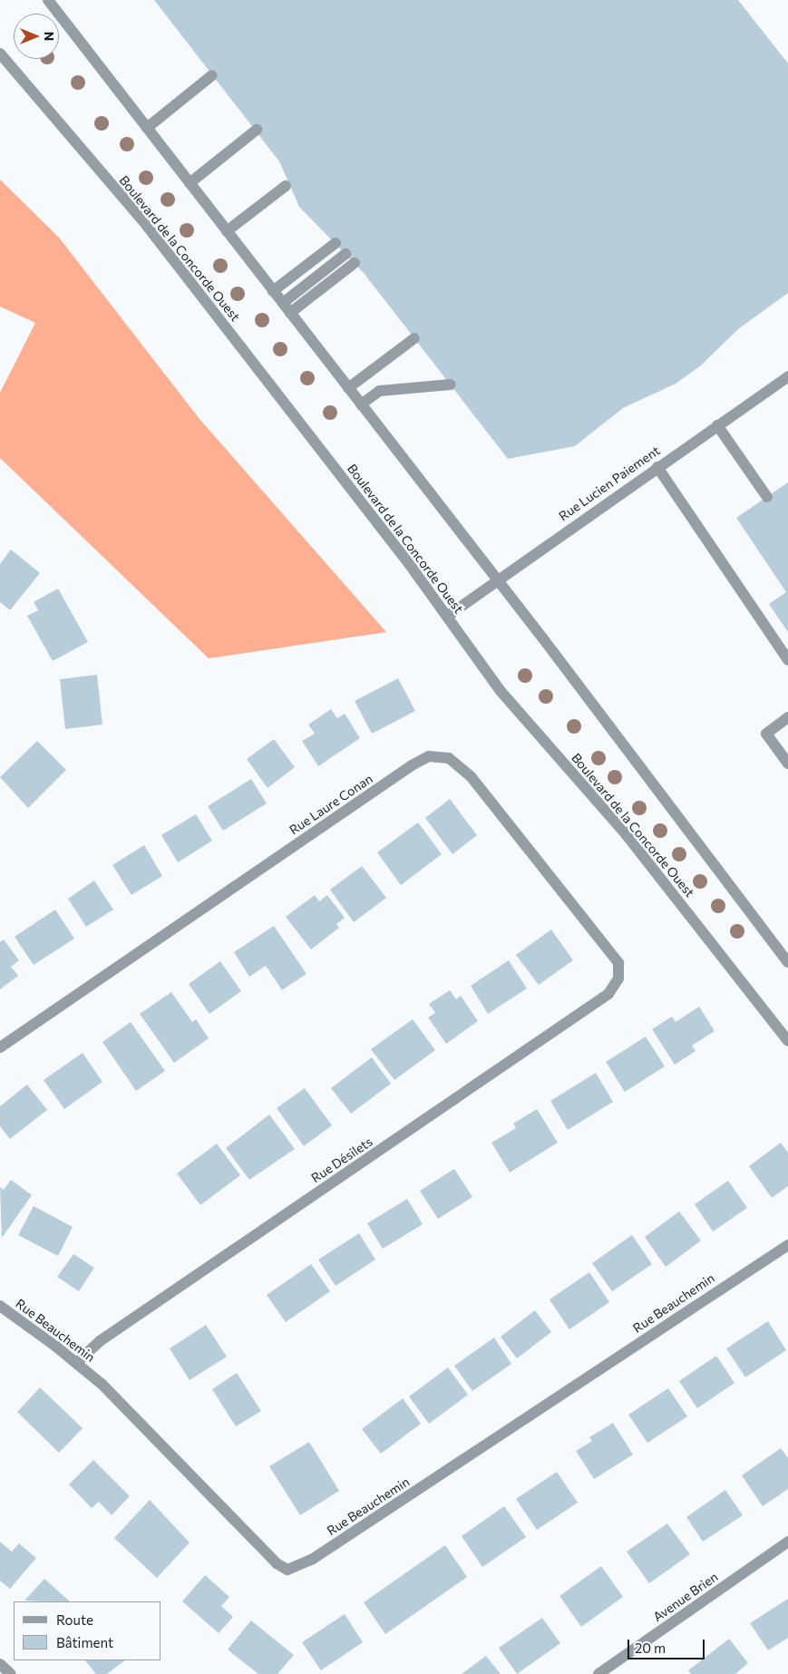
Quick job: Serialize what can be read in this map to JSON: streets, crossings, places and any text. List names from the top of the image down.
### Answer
{
  "streets": {
    "street": [
      "Boulevard de la Concorde Ouest",
      "Rue Lucien Paiement",
      "Rue Laure Conan",
      "Rue Désilets",
      "Rue Beauchemin",
      "Avenue Brien"
    ]
  },
  "crossings": [
    ["Boulevard de la Concorde Ouest", "Rue Lucien Paiement"],
    ["Rue Laure Conan", "Rue Désilets"],
    ["Rue Désilets", "Rue Beauchemin"]
  ],
  "legend": ["Route", "Bâtiment"],
  "scale_bar": "20 m",
  "north": "right"
}
